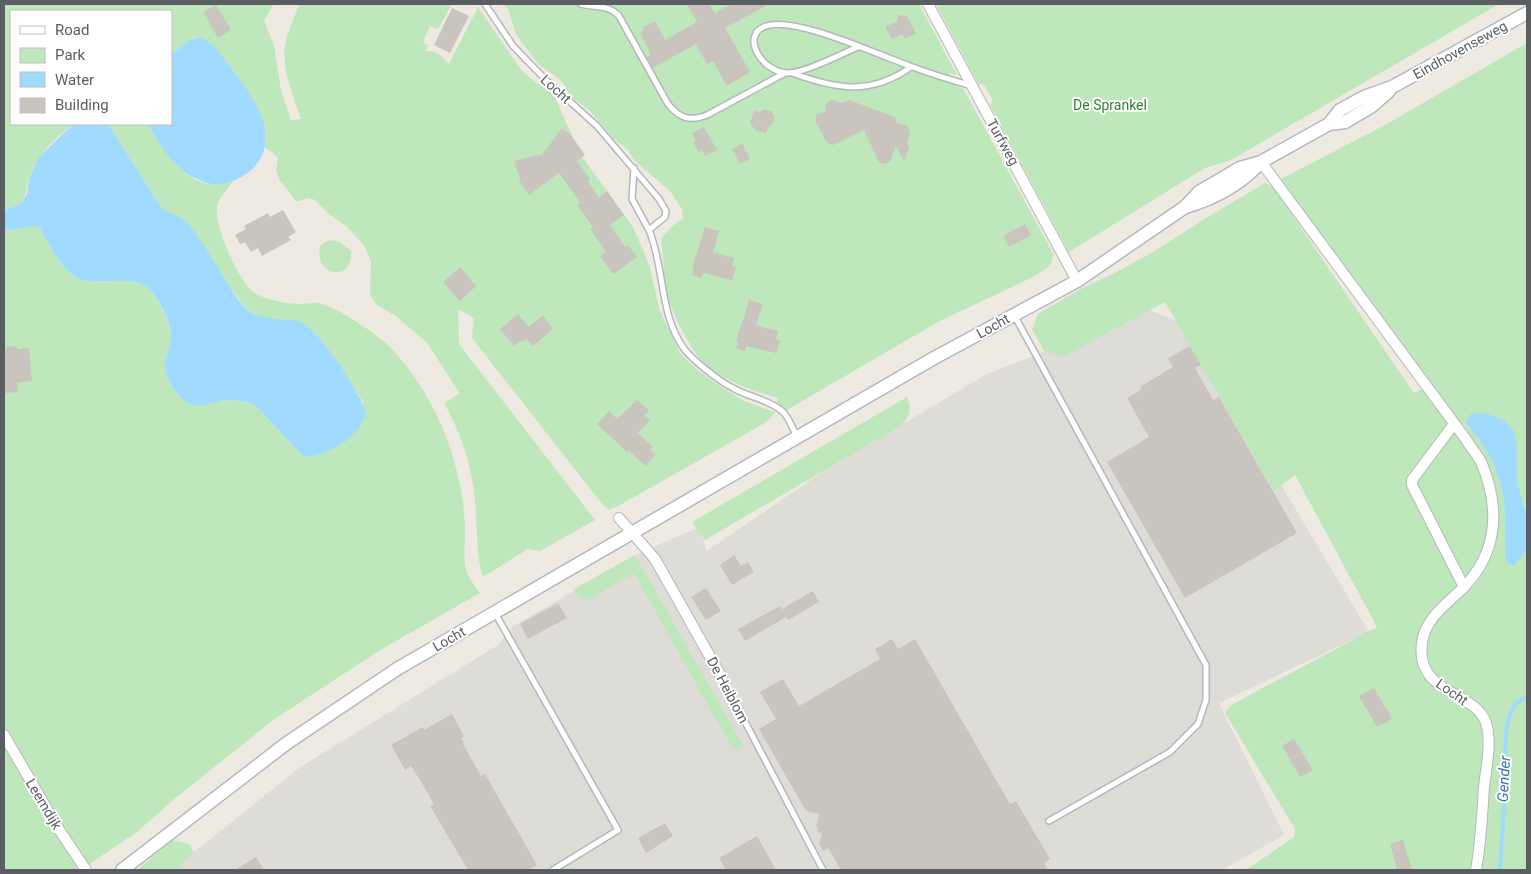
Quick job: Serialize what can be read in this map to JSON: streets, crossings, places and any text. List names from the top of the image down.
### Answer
{
  "streets": {
    "street": [
      "Eindhovenseweg",
      "Locht",
      "Turfweg",
      "De Heiblom",
      "Leemdijk"
    ]
  },
  "crossings": [
    ["Eindhovenseweg", "Locht"],
    ["Locht", "Turfweg"],
    ["Locht", "De Heiblom"]
  ],
  "water": ["Gender"],
  "parks": ["De Sprankel"],
  "legend": [
    "Road",
    "Park",
    "Water",
    "Building"
  ]
}
